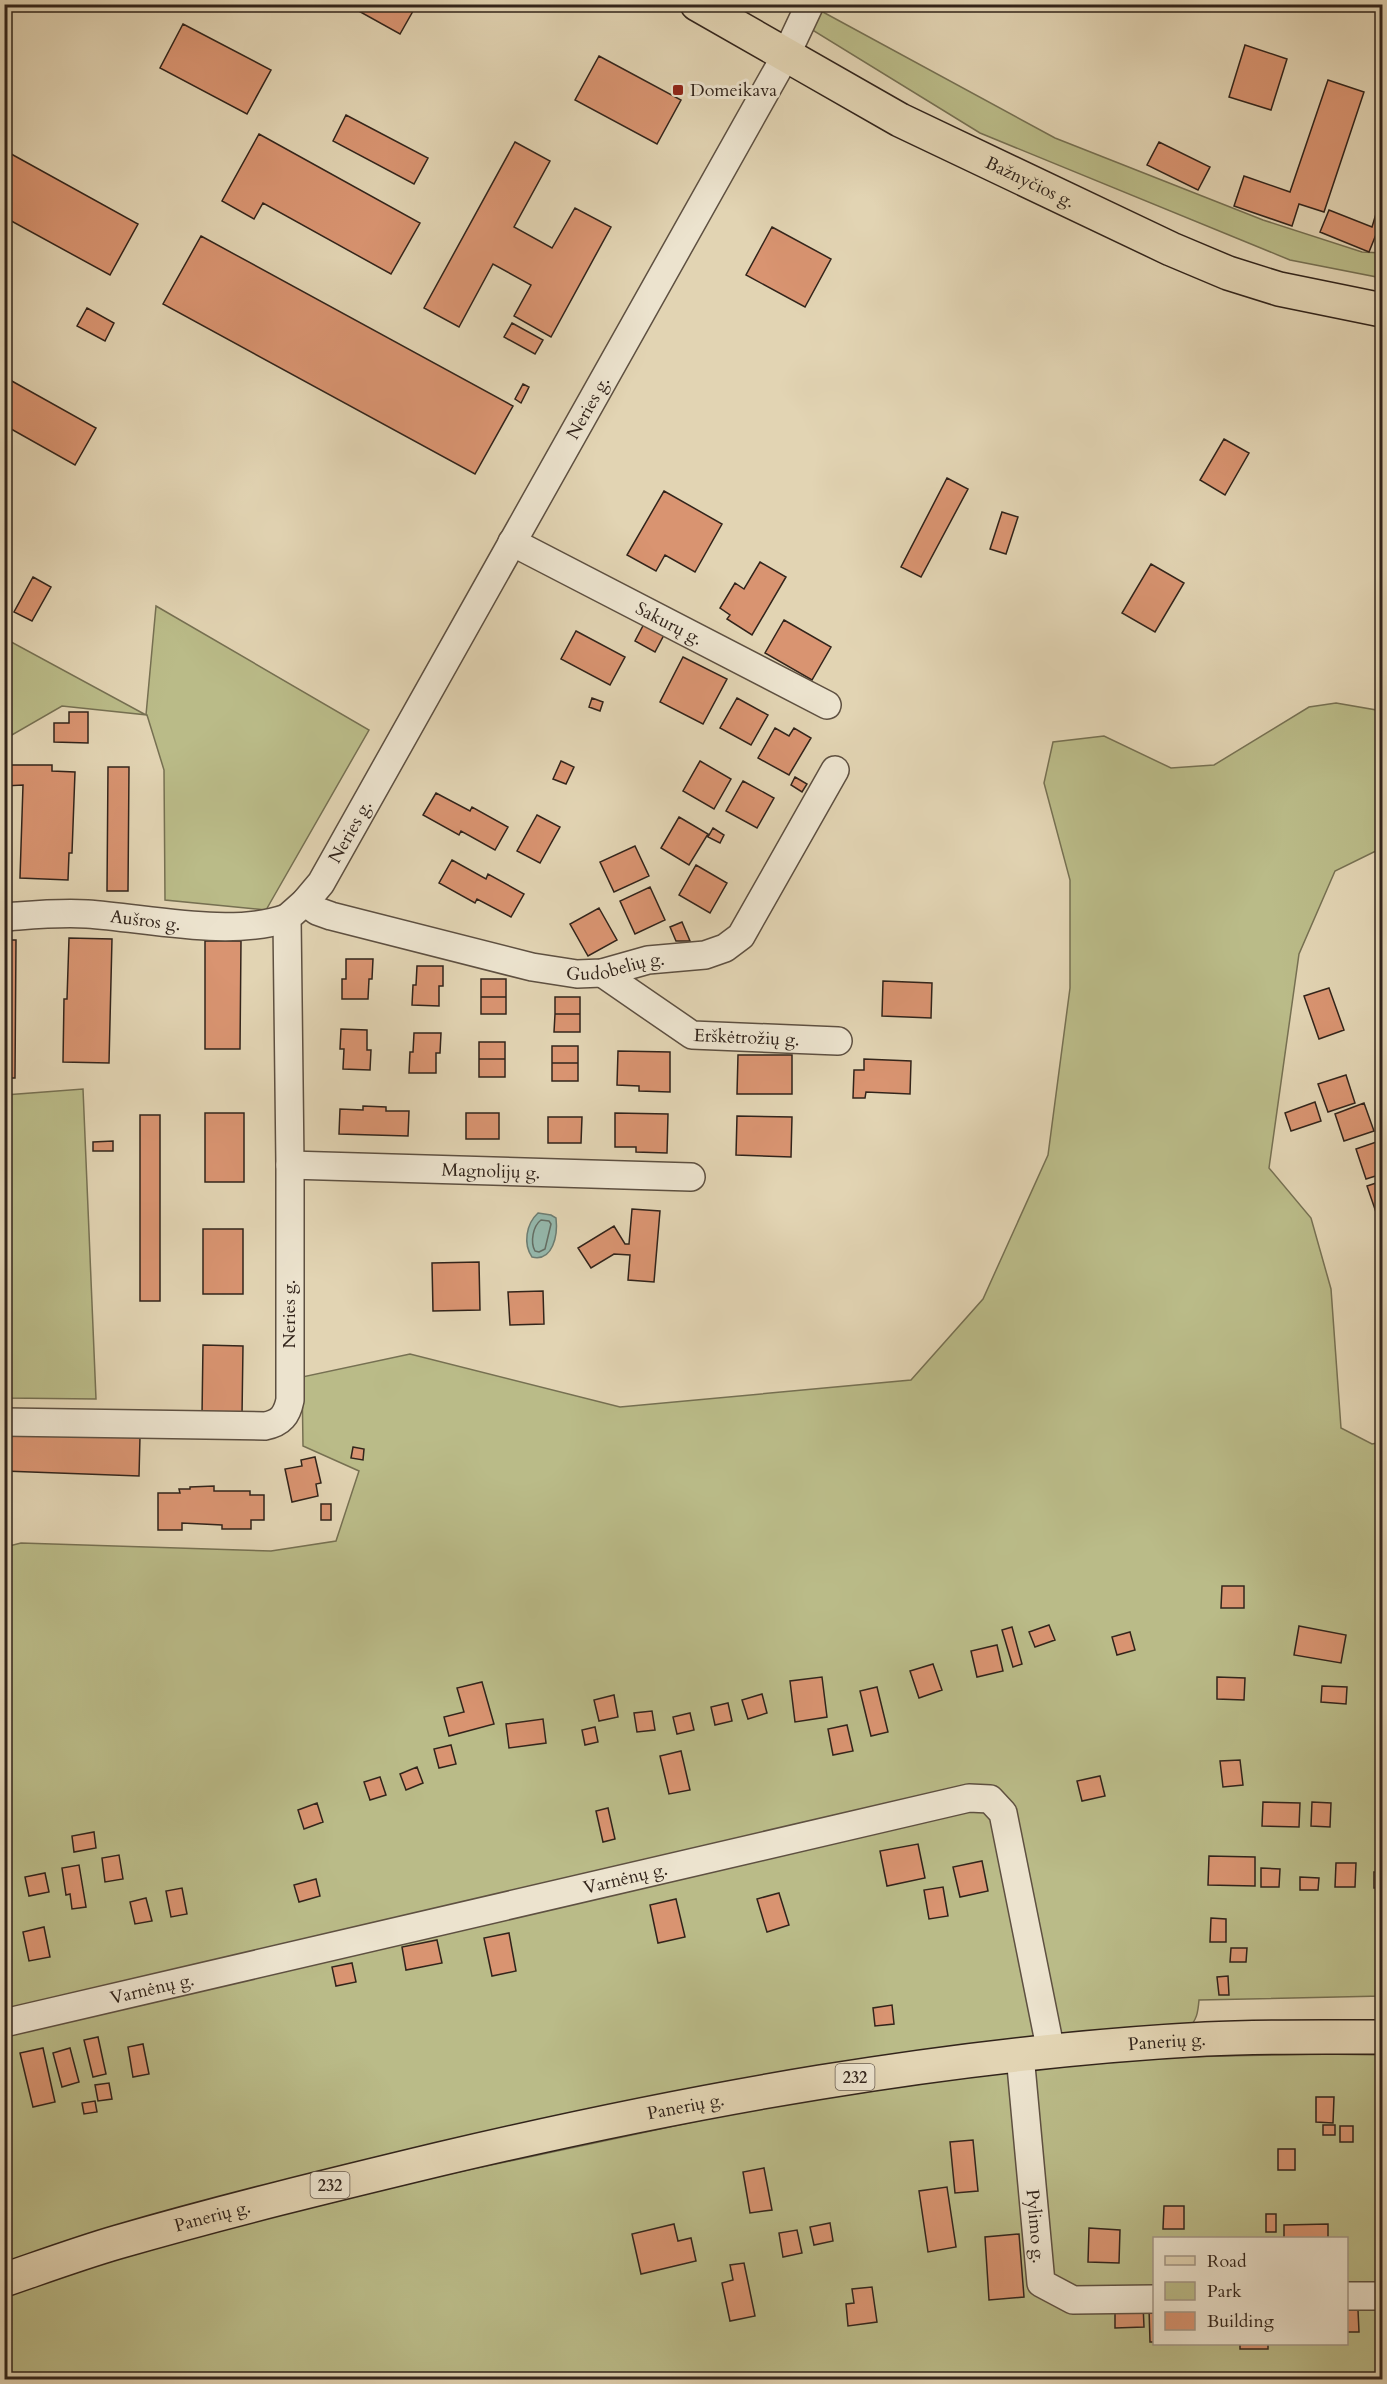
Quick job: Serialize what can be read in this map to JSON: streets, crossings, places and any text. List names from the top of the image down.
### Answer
{
  "streets": {
    "main road": ["Bažnyčios g.", "Panerių g.", "232"],
    "street": [
      "Neries g.",
      "Sakurų g.",
      "Aušros g.",
      "Gudobelių g.",
      "Erškėtrožių g.",
      "Magnolijų g.",
      "Varnėnų g.",
      "Pylimo g."
    ]
  },
  "crossings": [
    ["Bažnyčios g.", "Neries g."],
    ["Neries g.", "Sakurų g."],
    ["Neries g.", "Aušros g."],
    ["Neries g.", "Gudobelių g."],
    ["Neries g.", "Magnolijų g."],
    ["Aušros g.", "Gudobelių g."],
    ["Gudobelių g.", "Erškėtrožių g."],
    ["Varnėnų g.", "Panerių g."],
    ["Varnėnų g.", "Pylimo g."],
    ["Panerių g.", "Pylimo g."]
  ],
  "places": {
    "transit": ["Domeikava"]
  },
  "legend": ["Road", "Park", "Building"]
}
